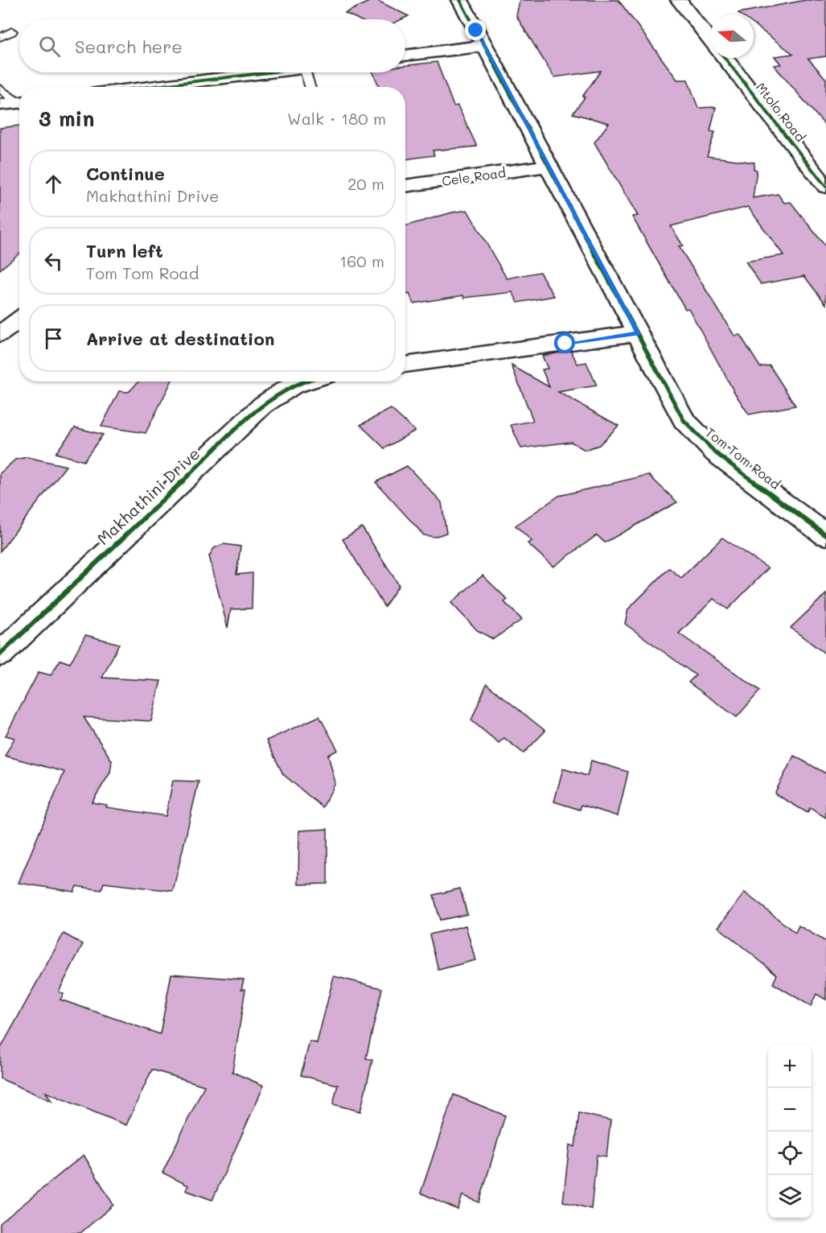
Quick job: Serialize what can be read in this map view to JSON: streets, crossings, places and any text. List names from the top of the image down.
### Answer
{
  "streets": {
    "street": [
      "Mtolo Road",
      "Cele Road",
      "Tom Tom Road",
      "Makhathini Drive"
    ]
  },
  "crossings": [
    ["Cele Road", "Tom Tom Road"]
  ],
  "north": "left",
  "page": {
    "search": "Search here",
    "heading": ["3 min", "Walk · 180 m"],
    "list": [
      ["Continue", "Makhathini Drive", "20 m"],
      ["Turn left", "Tom Tom Road", "160 m"],
      "Arrive at destination"
    ],
    "map_buttons": ["+", "−"]
  }
}
